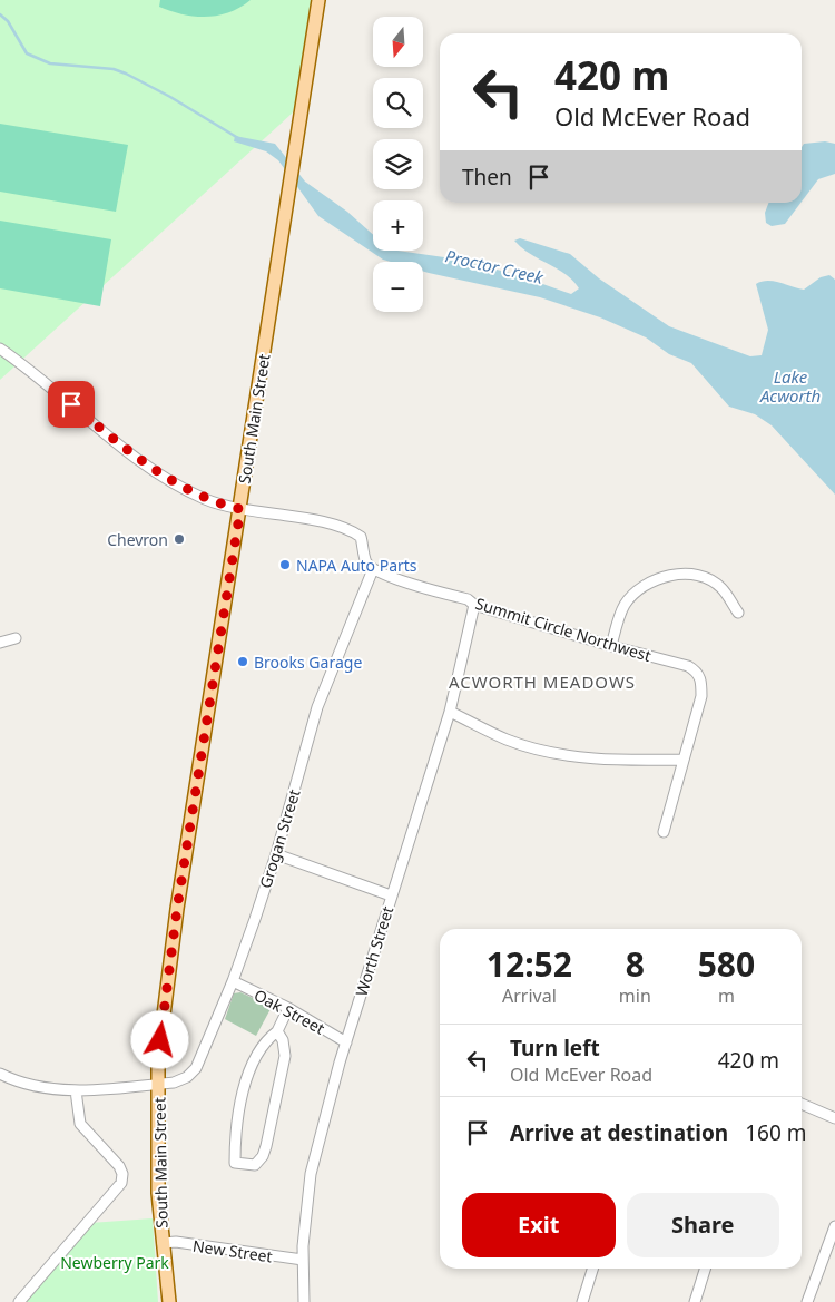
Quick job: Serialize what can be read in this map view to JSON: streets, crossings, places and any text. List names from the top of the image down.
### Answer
{
  "streets": {
    "main road": ["South Main Street"],
    "street": [
      "Summit Circle Northwest",
      "Grogan Street",
      "Worth Street",
      "Oak Street",
      "New Street"
    ]
  },
  "crossings": [
    ["South Main Street", "Grogan Street"],
    ["South Main Street", "New Street"],
    ["Summit Circle Northwest", "Grogan Street"],
    ["Summit Circle Northwest", "Worth Street"],
    ["Grogan Street", "Oak Street"],
    ["Worth Street", "Oak Street"],
    ["Worth Street", "New Street"]
  ],
  "districts": ["ACWORTH MEADOWS"],
  "water": ["Proctor Creek", "Lake Acworth"],
  "parks": ["Newberry Park"],
  "places": ["Chevron", "NAPA Auto Parts", "Brooks Garage"],
  "north": "bottom",
  "page": {
    "map_buttons": ["+", "−"],
    "turn": ["420 m", "Old McEver Road"],
    "then": "Then",
    "eta": [
      "12:52",
      "Arrival",
      "8",
      "min",
      "580",
      "m"
    ],
    "list": [
      {
        "name": "Turn left",
        "note": "Old McEver Road",
        "value": "420 m"
      },
      {
        "name": "Arrive at destination",
        "value": "160 m"
      }
    ],
    "buttons": ["Exit", "Share"]
  }
}
